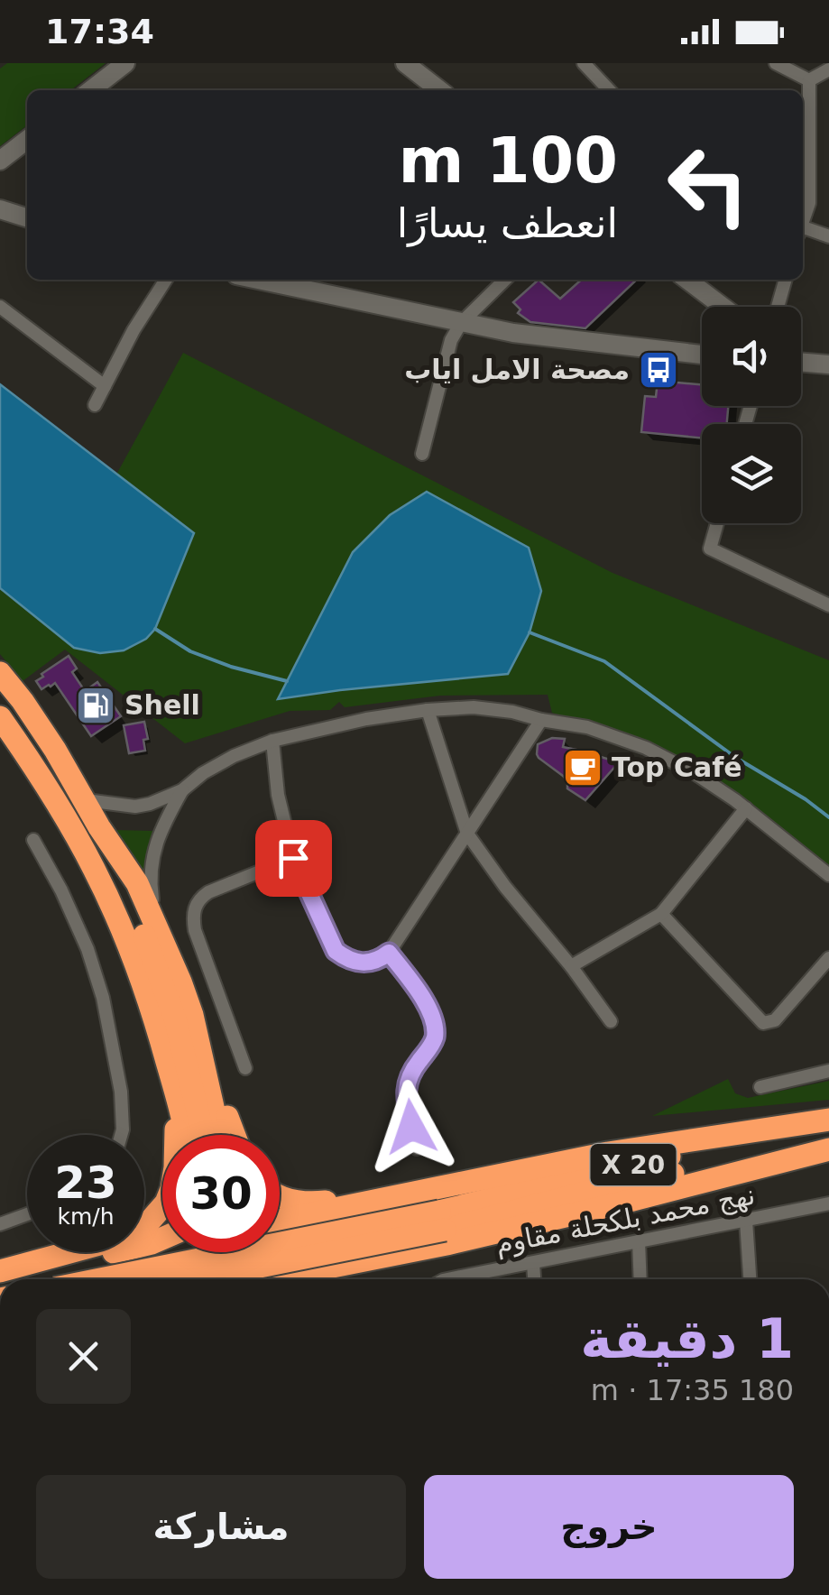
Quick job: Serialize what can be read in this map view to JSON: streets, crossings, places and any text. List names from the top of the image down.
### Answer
{
  "streets": {
    "highway": ["X 20"],
    "street": ["نهج محمد بلكحلة مقاوم"]
  },
  "places": {
    "bus stop": ["مصحة الامل اياب"],
    "fuel station": ["Shell"],
    "cafe": ["Top Café"]
  },
  "page": {
    "status": "17:34",
    "turn": ["100 m", "انعطف يسارًا"],
    "speed": "23 km/h",
    "limit": "30",
    "heading": ["1 دقيقة", "180 m · 17:35"],
    "buttons": ["خروج", "مشاركة"]
  }
}
